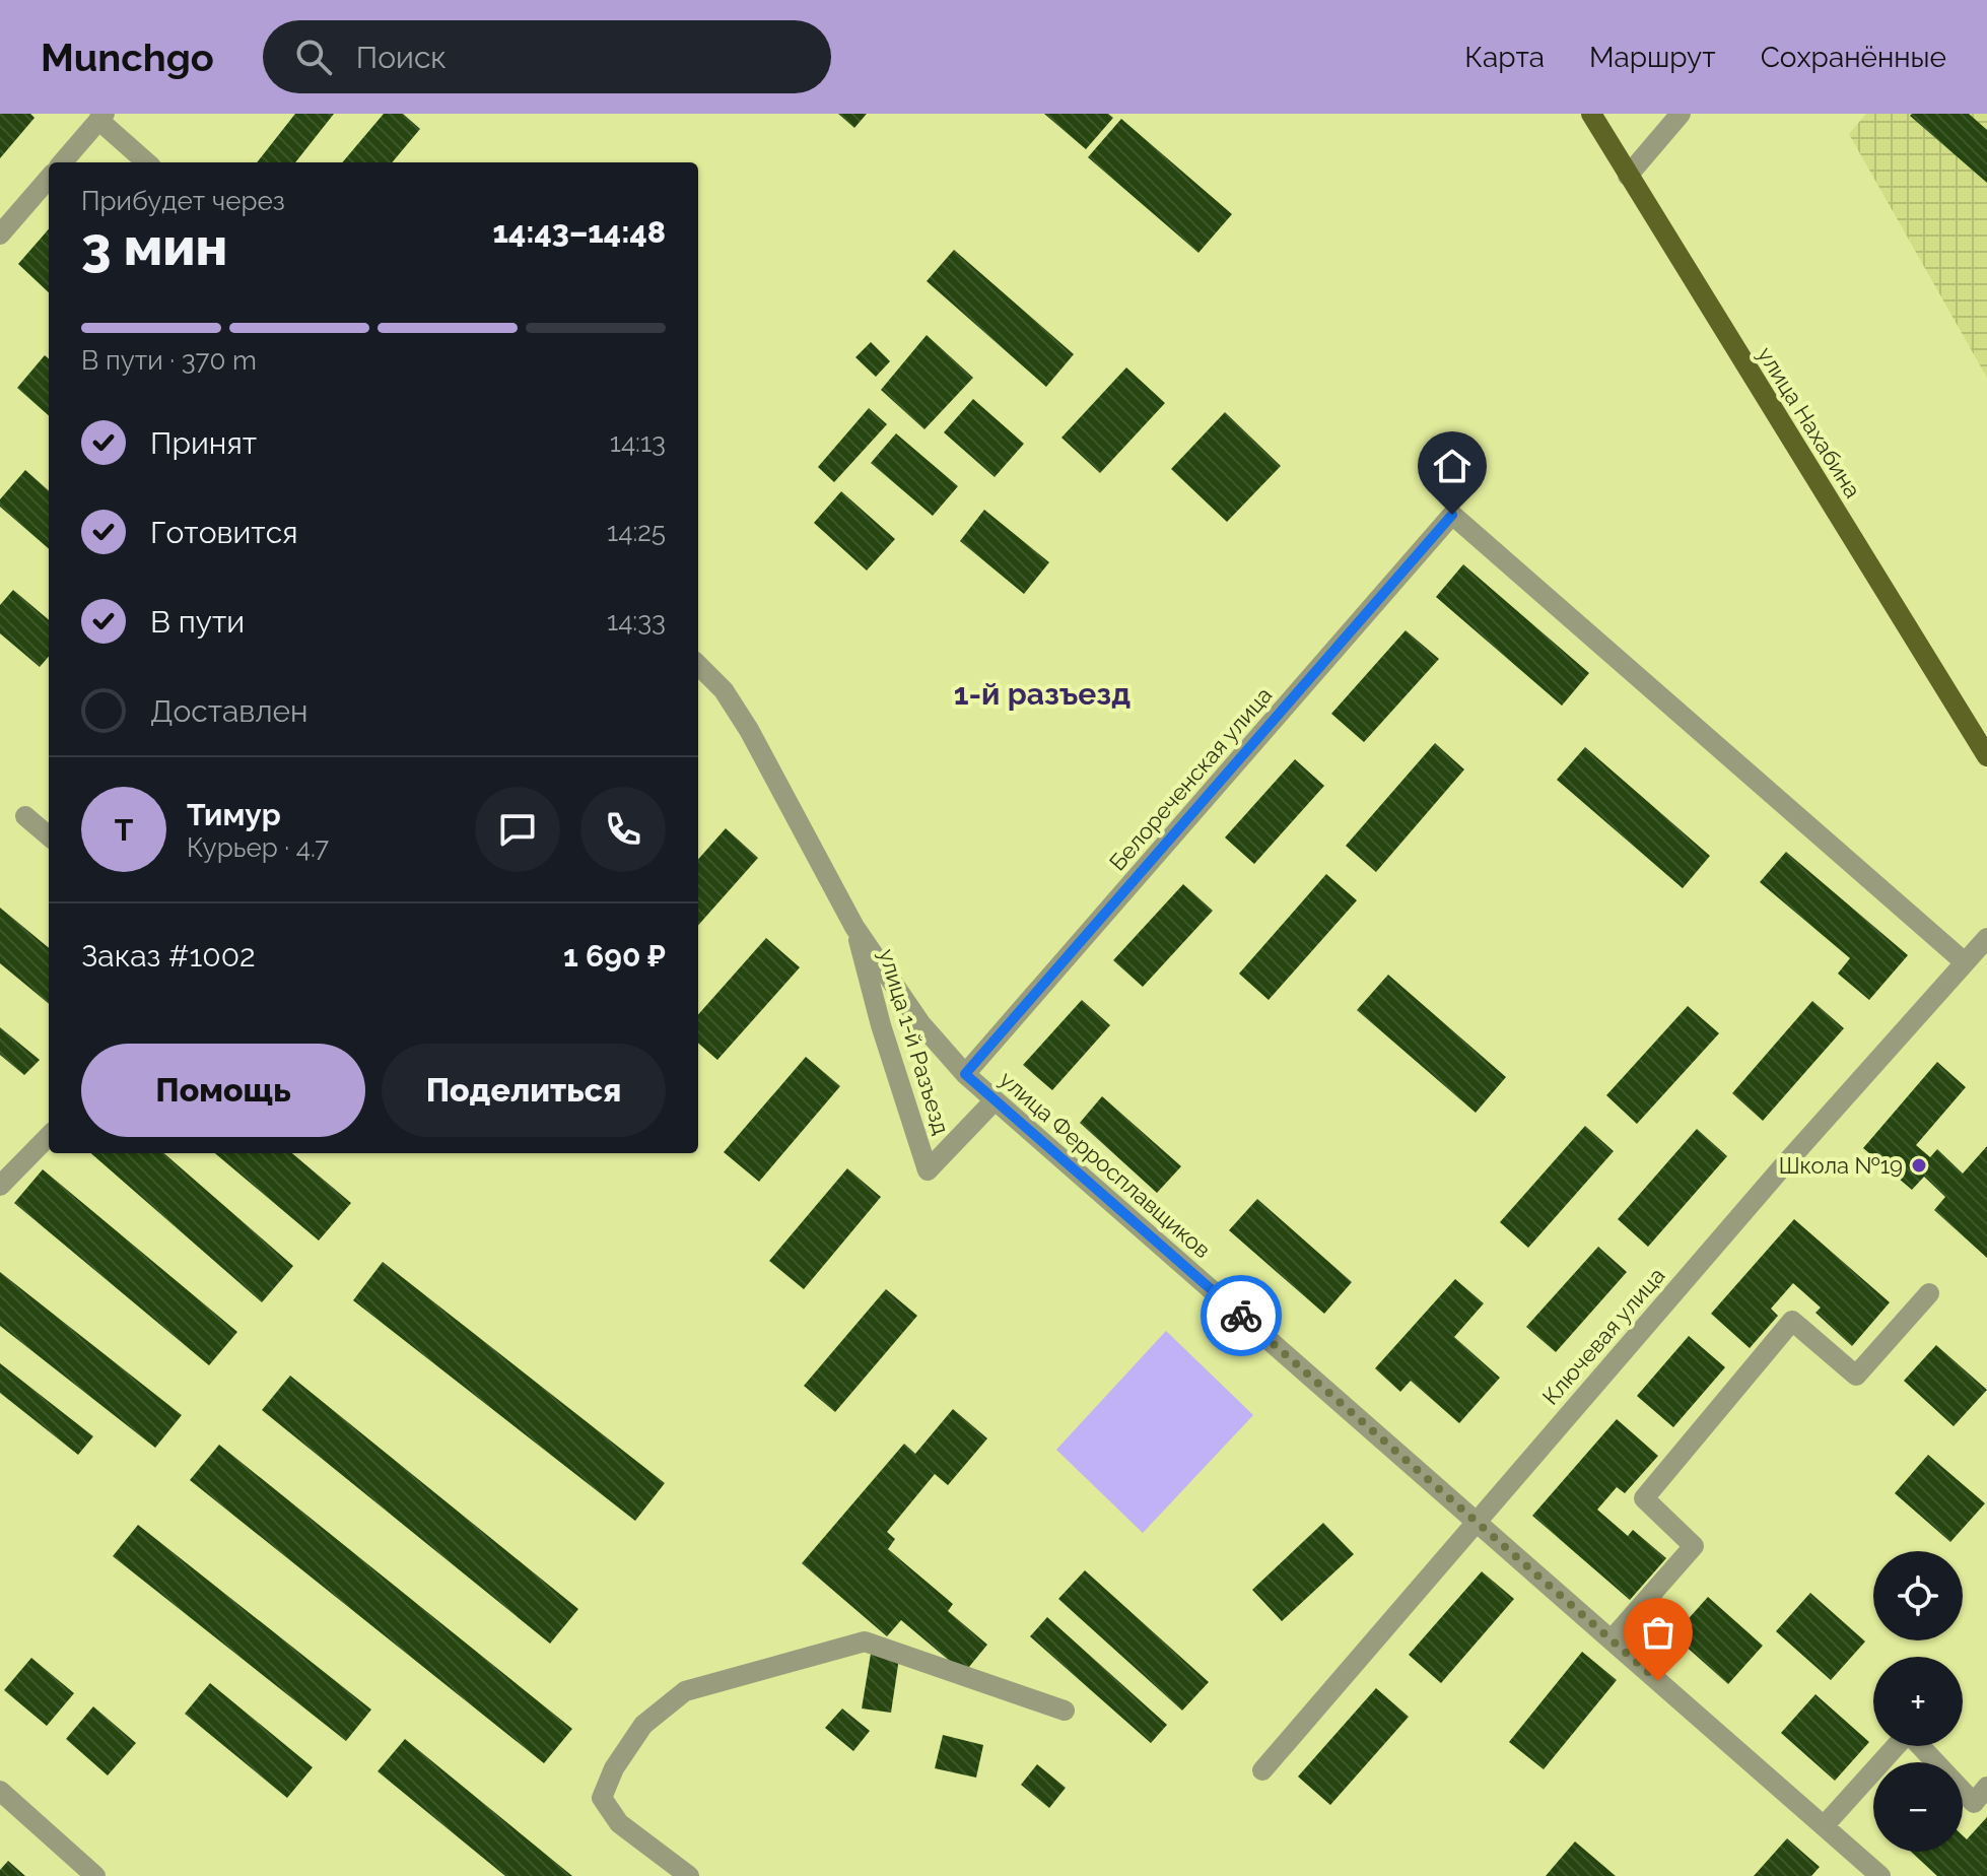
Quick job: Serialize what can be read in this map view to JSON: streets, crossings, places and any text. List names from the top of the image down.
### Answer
{
  "streets": {
    "main road": ["улица Нахабина"],
    "street": [
      "Белореченская улица",
      "улица 1-й Разъезд",
      "улица Ферросплавщиков",
      "Ключевая улица"
    ]
  },
  "crossings": [
    ["Белореченская улица", "улица Ферросплавщиков"],
    ["Белореченская улица", "Ключевая улица"],
    ["улица 1-й Разъезд", "улица Ферросплавщиков"],
    ["улица Ферросплавщиков", "Ключевая улица"]
  ],
  "districts": ["1-й разъезд"],
  "places": ["Школа №19"],
  "page": {
    "header": "Munchgo",
    "search": "Поиск",
    "nav": ["Карта", "Маршрут", "Сохранённые"],
    "heading": ["3 мин", "Прибудет через", "14:43–14:48"],
    "panel": [
      "Тимур",
      "Курьер · 4.7",
      "Заказ #1002",
      "1 690 ₽"
    ],
    "bar": "В пути · 370 m",
    "list": [
      ["Принят", "14:13"],
      ["Готовится", "14:25"],
      ["В пути", "14:33"],
      "Доставлен"
    ],
    "round": "Т",
    "buttons": ["Помощь", "Поделиться"],
    "map_buttons": ["+", "−"]
  }
}
